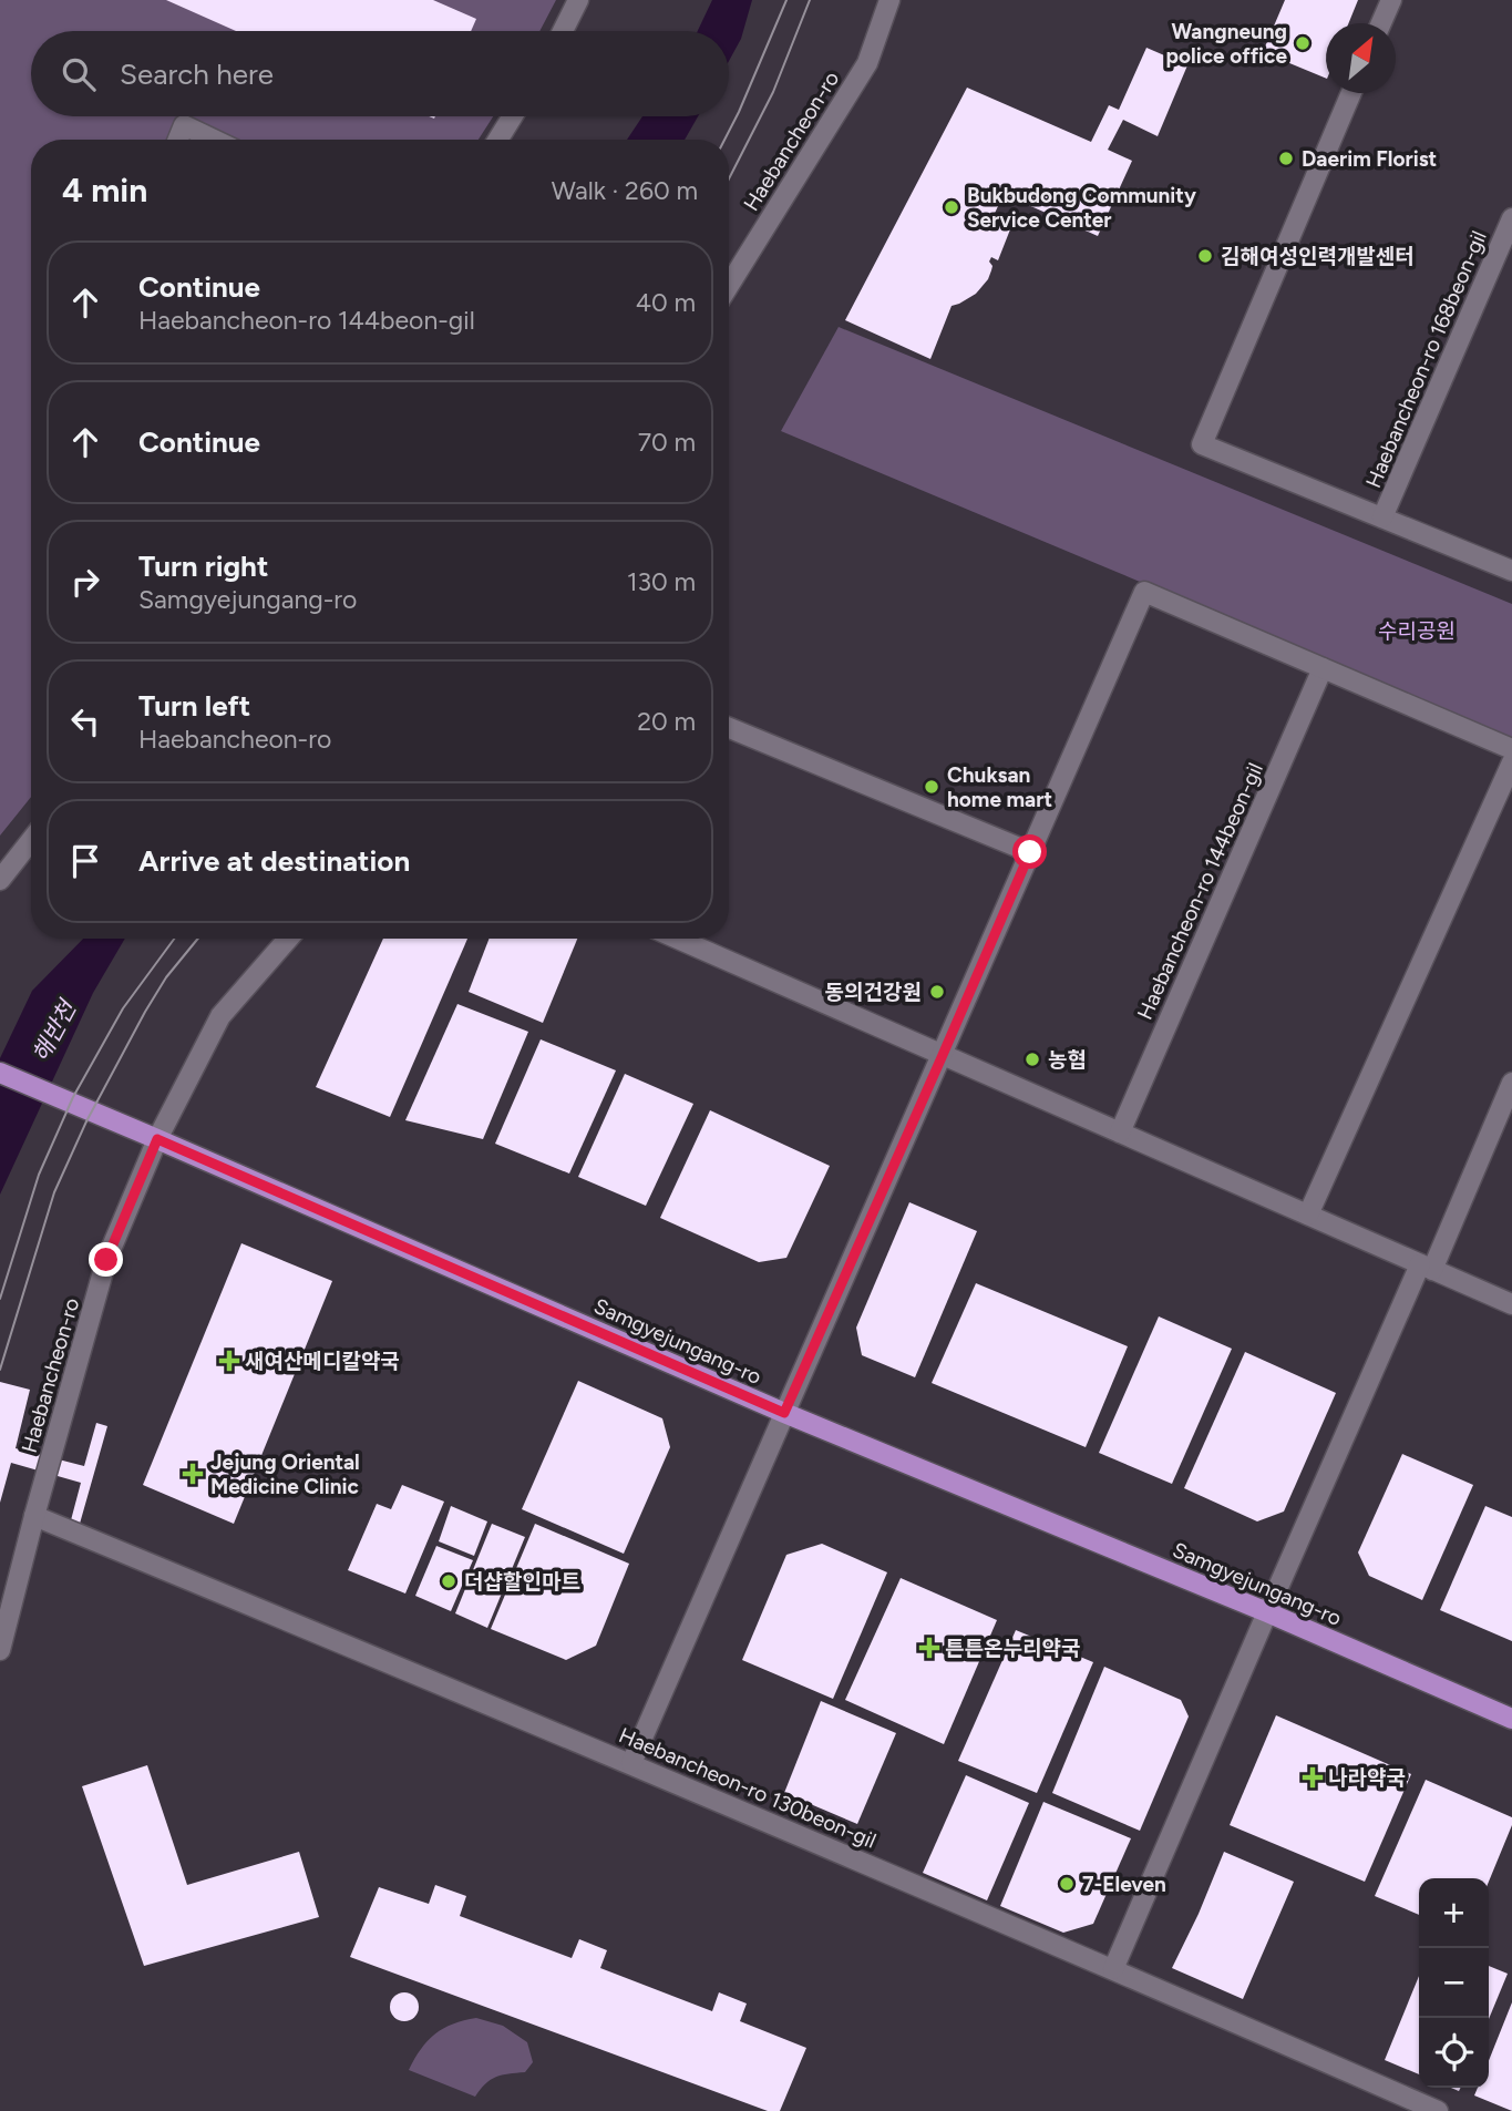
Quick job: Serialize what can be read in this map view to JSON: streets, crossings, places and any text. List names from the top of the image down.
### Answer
{
  "streets": {
    "main road": ["Samgyejungang-ro"],
    "street": [
      "Haebancheon-ro",
      "Haebancheon-ro 168beon-gil",
      "Haebancheon-ro 144beon-gil",
      "Haebancheon-ro 130beon-gil"
    ]
  },
  "crossings": [
    ["Haebancheon-ro", "Samgyejungang-ro"],
    ["Haebancheon-ro", "Haebancheon-ro 130beon-gil"]
  ],
  "water": ["해반천"],
  "parks": ["수리공원"],
  "places": {
    "other": [
      "Wangneung police office",
      "Daerim Florist",
      "Bukbudong Community Service Center",
      "김해여성인력개발센터",
      "Chuksan home mart",
      "동의건강원",
      "농협",
      "더샵할인마트",
      "7-Eleven"
    ],
    "health": [
      "새여산메디칼약국",
      "Jejung Oriental Medicine Clinic",
      "튼튼온누리약국",
      "나라약국"
    ]
  },
  "north": "top right",
  "page": {
    "search": "Search here",
    "heading": ["4 min", "Walk · 260 m"],
    "list": [
      ["Continue", "Haebancheon-ro 144beon-gil", "40 m"],
      ["Continue", "70 m"],
      ["Turn right", "Samgyejungang-ro", "130 m"],
      ["Turn left", "Haebancheon-ro", "20 m"],
      "Arrive at destination"
    ],
    "map_buttons": ["+", "−"]
  }
}
